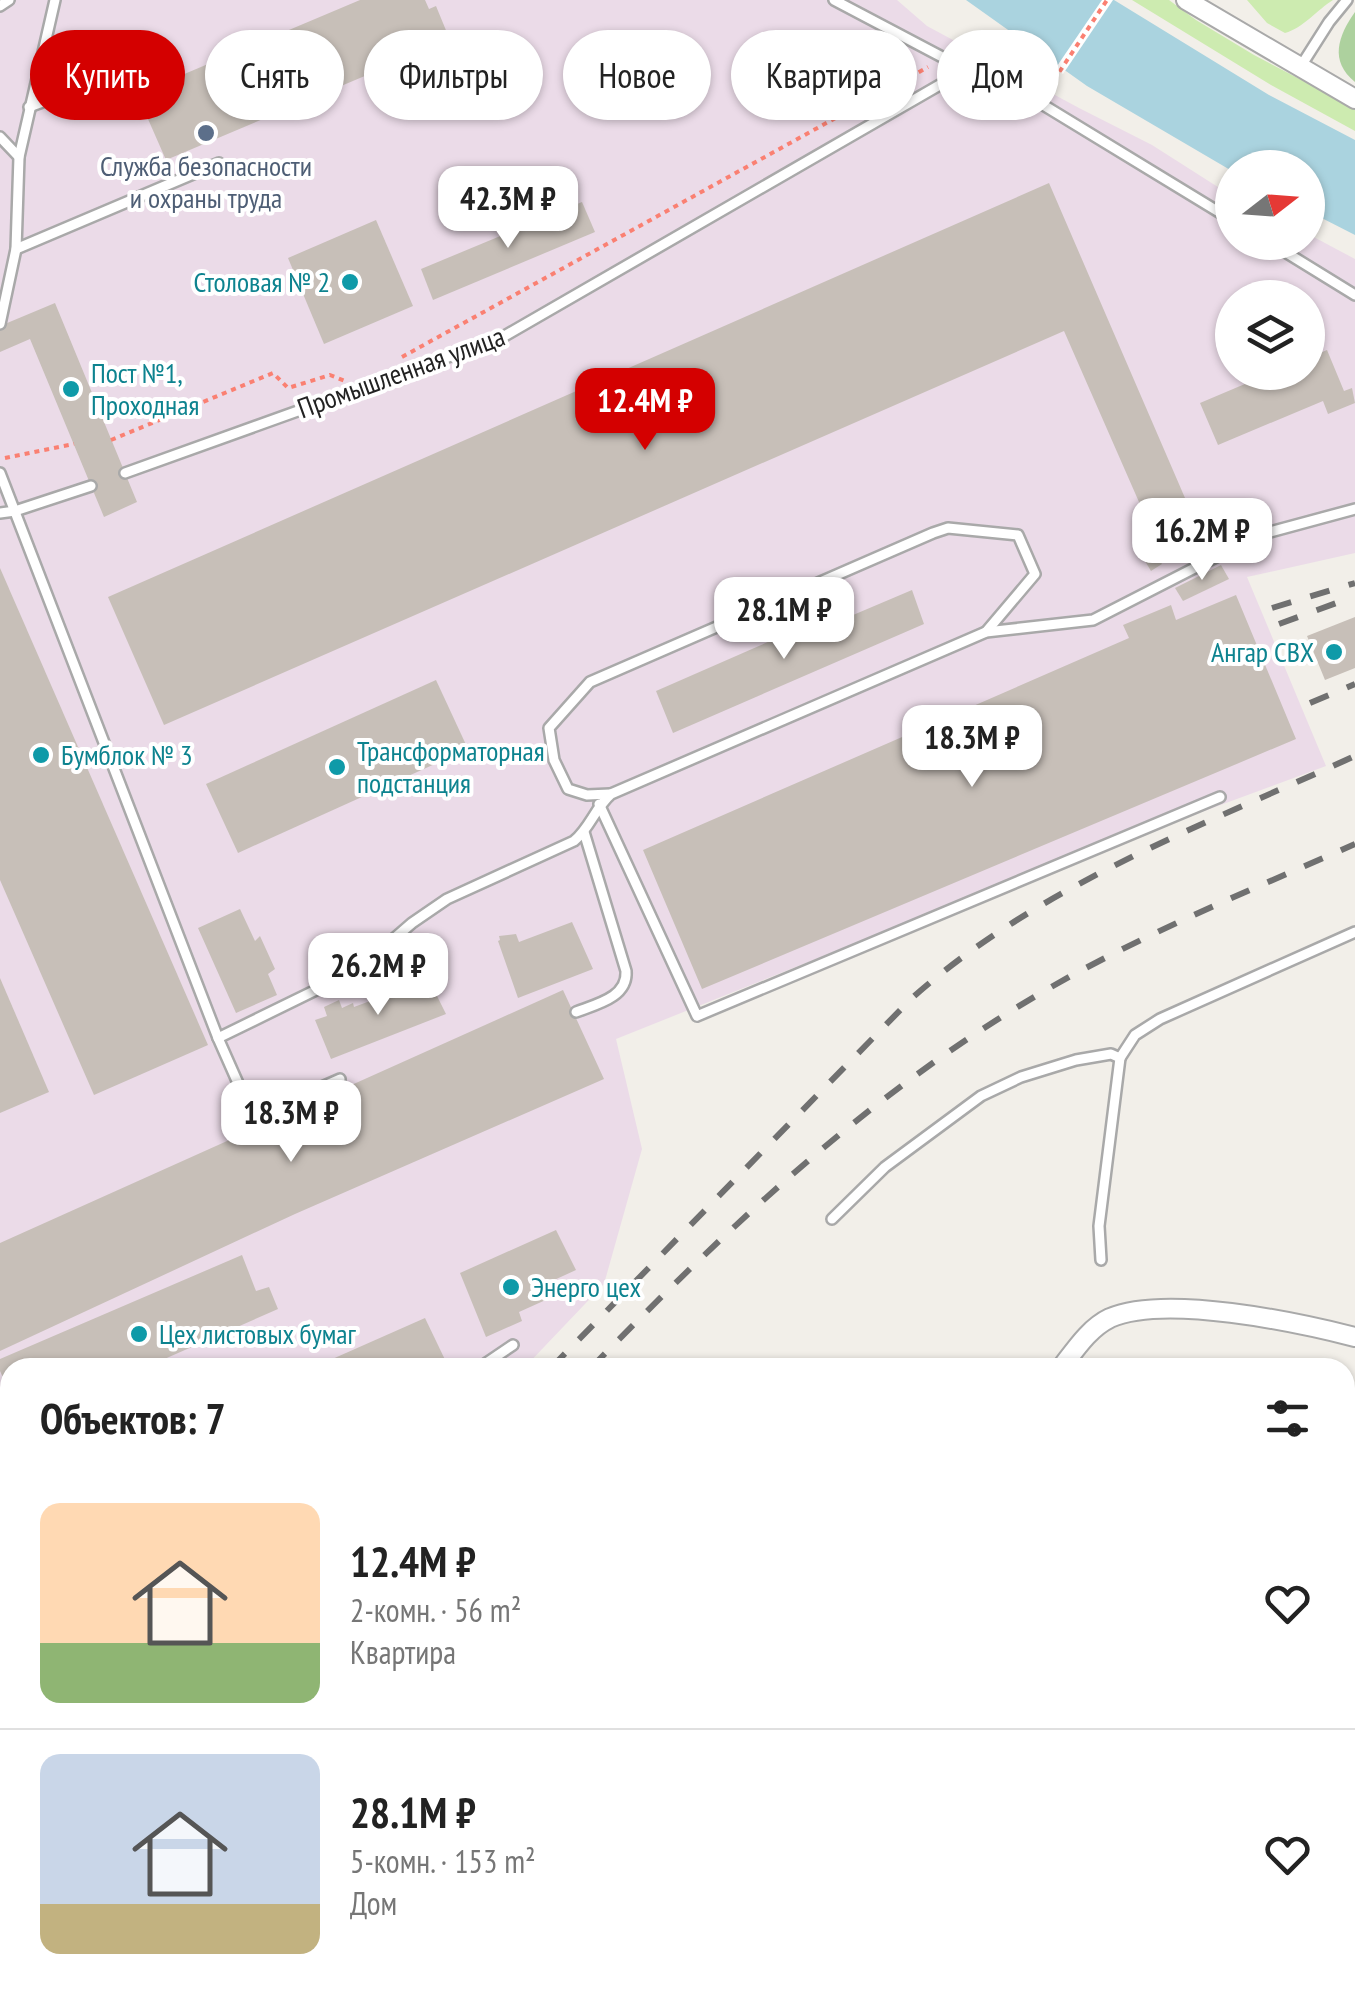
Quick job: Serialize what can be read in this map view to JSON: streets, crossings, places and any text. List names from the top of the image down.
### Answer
{
  "streets": {
    "lane": ["Промышленная улица"]
  },
  "places": [
    "Служба безопасности и охраны труда",
    "Столовая № 2",
    "Пост №1, Проходная",
    "Ангар СВХ",
    "Бумблок № 3",
    "Трансформаторная подстанция",
    "Энерго цех",
    "Цех листовых бумаг"
  ],
  "north": "right",
  "page": {
    "chip": [
      "Купить",
      "Снять",
      "Фильтры",
      "Новое",
      "Квартира",
      "Дом"
    ],
    "price": [
      "42.3M ₽",
      "12.4M ₽",
      "16.2M ₽",
      "28.1M ₽",
      "18.3M ₽",
      "26.2M ₽",
      "18.3M ₽"
    ],
    "heading": "Объектов: 7",
    "list": [
      {
        "name": "12.4M ₽",
        "note": "2-комн. · 56 m² · Квартира"
      },
      {
        "name": "28.1M ₽",
        "note": "5-комн. · 153 m² · Дом"
      }
    ]
  }
}
